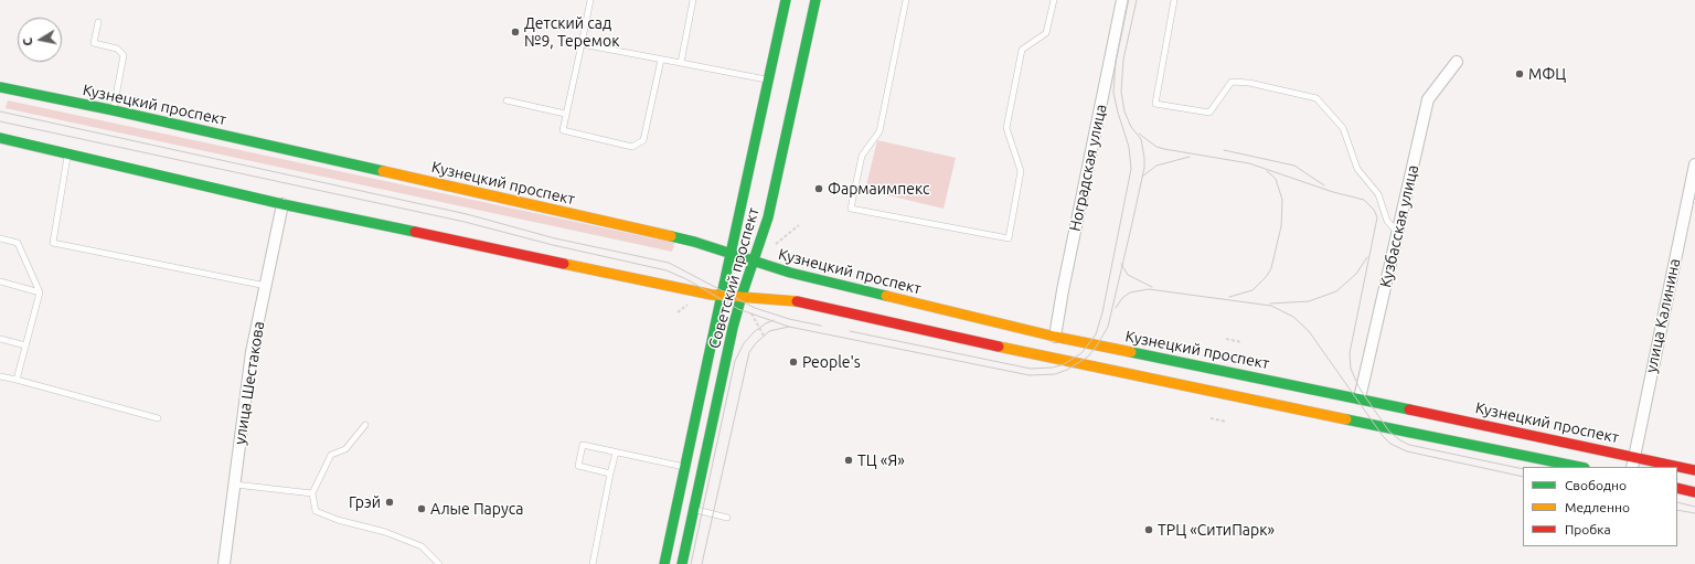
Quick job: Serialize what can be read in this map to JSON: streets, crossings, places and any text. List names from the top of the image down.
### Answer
{
  "streets": {
    "main road": ["Кузнецкий проспект", "Советский проспект"],
    "street": [
      "Ноградская улица",
      "Кузбасская улица",
      "улица Калинина",
      "улица Шестакова"
    ]
  },
  "crossings": [
    ["Кузнецкий проспект", "Ноградская улица"],
    ["Кузнецкий проспект", "Кузбасская улица"],
    ["Кузнецкий проспект", "Советский проспект"],
    ["Кузнецкий проспект", "улица Калинина"]
  ],
  "places": [
    "Детский сад №9, Теремок",
    "МФЦ",
    "Фармаимпекс",
    "People's",
    "ТЦ «Я»",
    "Грэй",
    "Алые Паруса",
    "ТРЦ «СитиПарк»"
  ],
  "legend": ["Свободно", "Медленно", "Пробка"],
  "north": "left"
}
